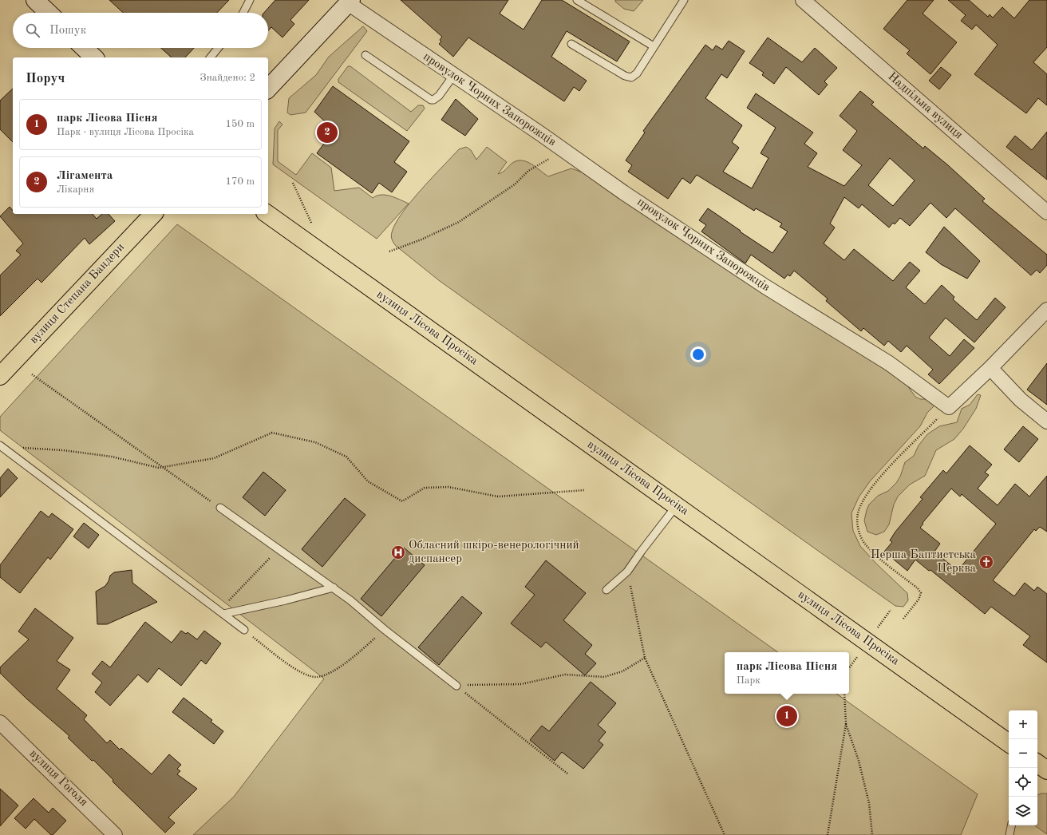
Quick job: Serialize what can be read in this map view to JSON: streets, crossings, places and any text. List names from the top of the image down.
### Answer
{
  "streets": {
    "main road": ["вулиця Степана Бандери", "вулиця Лісова Просіка"],
    "street": ["провулок Чорних Запорожців", "Надпільна вулиця", "вулиця Гоголя"]
  },
  "places": {
    "hospital": ["Обласний шкіро-венерологічний диспансер"],
    "church": ["Перша Баптистська Церква"]
  },
  "page": {
    "search": "Пошук",
    "heading": ["Поруч", "Знайдено: 2"],
    "list": [
      {
        "mark": "1",
        "name": "парк Лісова Пісня",
        "note": "Парк · вулиця Лісова Просіка",
        "value": "150 m"
      },
      {
        "mark": "2",
        "name": "Лігамента",
        "note": "Лікарня",
        "value": "170 m"
      }
    ],
    "pins": ["2", "1"],
    "popup": ["парк Лісова Пісня", "Парк"],
    "map_buttons": ["+", "−"]
  }
}
